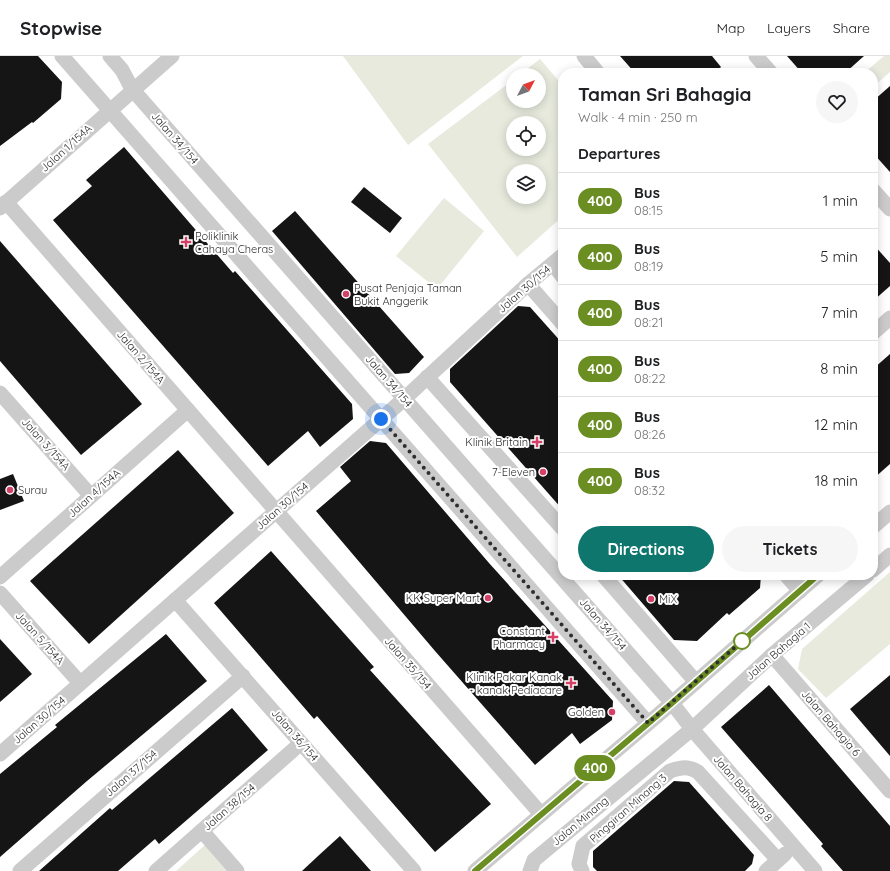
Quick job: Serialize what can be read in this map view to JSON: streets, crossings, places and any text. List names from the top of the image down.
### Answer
{
  "streets": {
    "street": [
      "Jalan 34/154",
      "Jalan 1/154A",
      "Jalan 30/154",
      "Jalan 2/154A",
      "Jalan 3/154A",
      "Jalan 4/154A",
      "Jalan 5/154A",
      "Jalan Bahagia 1",
      "Jalan 35/154",
      "Jalan Bahagia 6",
      "Jalan 36/154",
      "Jalan 37/154",
      "Jalan Bahagia 8",
      "Jalan 38/154",
      "Pinggiran Minang 3",
      "Jalan Minang"
    ]
  },
  "crossings": [
    ["Jalan 34/154", "Jalan 1/154A"],
    ["Jalan 34/154", "Jalan 30/154"],
    ["Jalan 34/154", "Jalan Bahagia 8"],
    ["Jalan 1/154A", "Jalan 2/154A"],
    ["Jalan 30/154", "Jalan 2/154A"],
    ["Jalan 30/154", "Jalan 5/154A"],
    ["Jalan 30/154", "Jalan 35/154"],
    ["Jalan 30/154", "Jalan 36/154"],
    ["Jalan 2/154A", "Jalan 4/154A"],
    ["Jalan 2/154A", "Jalan 35/154"],
    ["Jalan 3/154A", "Jalan 4/154A"],
    ["Jalan Bahagia 1", "Jalan Bahagia 6"],
    ["Jalan Bahagia 1", "Jalan Bahagia 8"],
    ["Jalan Bahagia 1", "Jalan Minang"],
    ["Jalan 36/154", "Jalan 37/154"],
    ["Jalan 36/154", "Jalan 38/154"],
    ["Jalan Bahagia 8", "Jalan Minang"]
  ],
  "places": {
    "health": [
      "Poliklinik Cahaya Cheras",
      "Klinik Britain",
      "Constant Pharmacy",
      "Klinik Pakar Kanak - kanak Pediacare"
    ],
    "other": [
      "Pusat Penjaja Taman Bukit Anggerik",
      "7-Eleven",
      "Surau",
      "KK Super Mart",
      "MiX",
      "Golden"
    ]
  },
  "lines": ["bus line 400"],
  "north": "top right",
  "page": {
    "header": "Stopwise",
    "nav": ["Map", "Layers", "Share"],
    "on_map": "400",
    "heading": [
      ["Taman Sri Bahagia", "Walk · 4 min · 250 m"],
      "Departures"
    ],
    "list": [
      {
        "mark": "400",
        "name": "Bus",
        "note": "08:15",
        "value": "1 min"
      },
      {
        "mark": "400",
        "name": "Bus",
        "note": "08:19",
        "value": "5 min"
      },
      {
        "mark": "400",
        "name": "Bus",
        "note": "08:21",
        "value": "7 min"
      },
      {
        "mark": "400",
        "name": "Bus",
        "note": "08:22",
        "value": "8 min"
      },
      {
        "mark": "400",
        "name": "Bus",
        "note": "08:26",
        "value": "12 min"
      },
      {
        "mark": "400",
        "name": "Bus",
        "note": "08:32",
        "value": "18 min"
      }
    ],
    "buttons": ["Directions", "Tickets"]
  }
}
